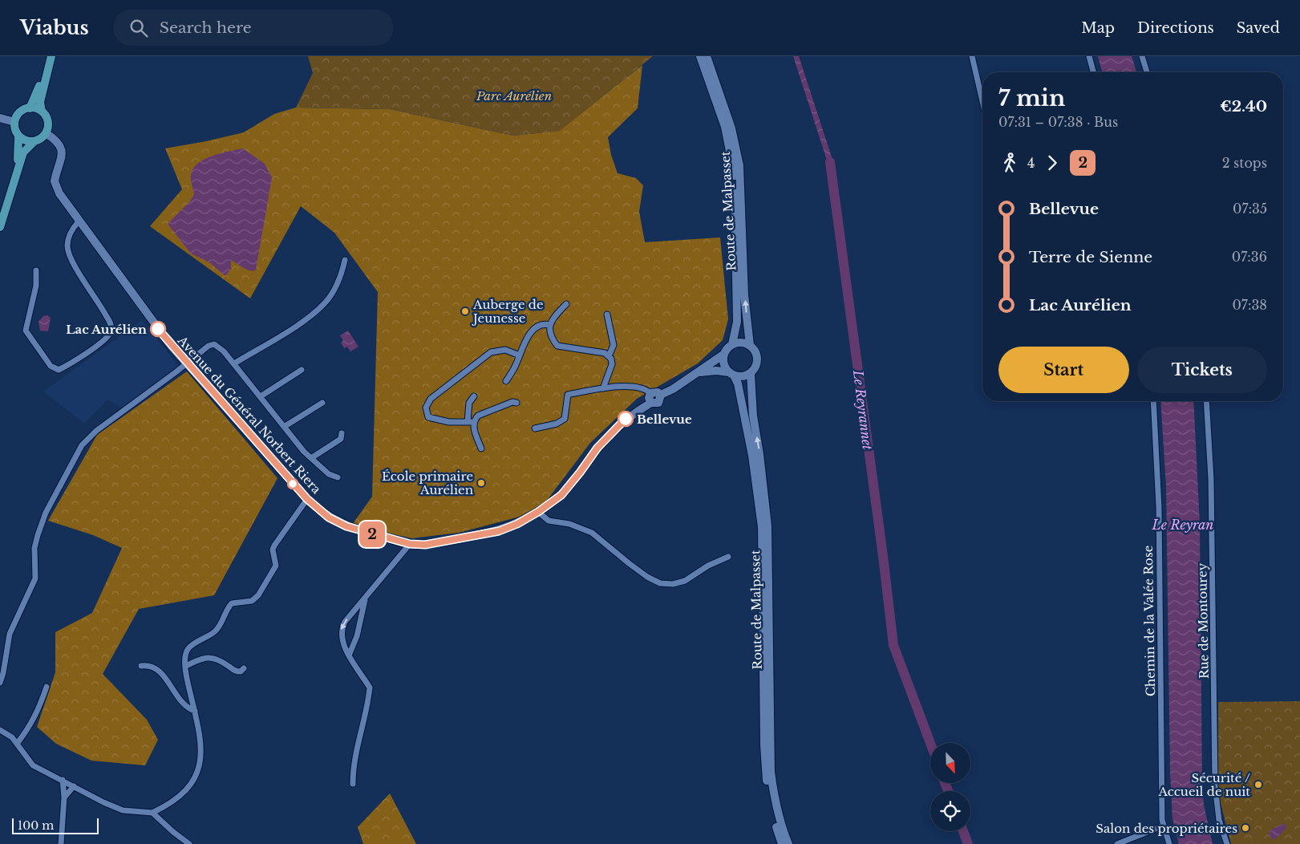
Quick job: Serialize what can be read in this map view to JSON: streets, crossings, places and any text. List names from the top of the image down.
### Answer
{
  "streets": {
    "main road": ["Route de Malpasset", "Avenue du Général Norbert Riera"],
    "street": ["Chemin de la Valée Rose", "Rue de Montourey"]
  },
  "water": ["Le Reyrannet", "Le Reyran"],
  "parks": ["Parc Aurélien"],
  "places": [
    "Auberge de Jeunesse",
    "Lac Aurélien",
    "Bellevue",
    "École primaire Aurélien",
    "Sécurité / Accueil de nuit",
    "Salon des propriétaires"
  ],
  "lines": ["bus line 2"],
  "scale_bar": "100 m",
  "north": "bottom right",
  "page": {
    "header": "Viabus",
    "search": "Search here",
    "nav": ["Map", "Directions", "Saved"],
    "on_map": "2",
    "heading": ["7 min", "07:31 – 07:38 · Bus", "€2.40"],
    "legs": ["4", "2", "2 stops"],
    "list": [
      {
        "name": "Bellevue",
        "value": "07:35"
      },
      {
        "name": "Terre de Sienne",
        "value": "07:36"
      },
      {
        "name": "Lac Aurélien",
        "value": "07:38"
      }
    ],
    "buttons": ["Start", "Tickets"],
    "scale": "100 m"
  }
}
